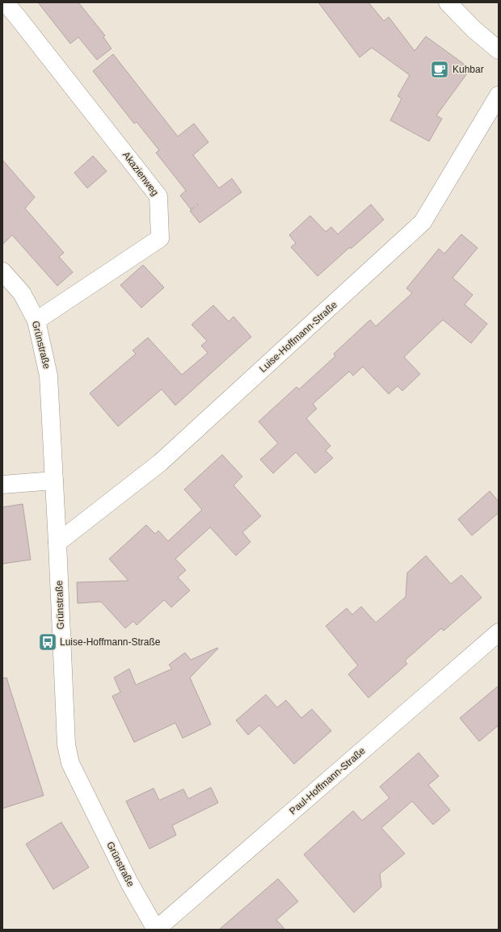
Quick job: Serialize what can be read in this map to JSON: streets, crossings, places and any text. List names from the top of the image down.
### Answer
{
  "streets": {
    "street": [
      "Akazienweg",
      "Luise-Hoffmann-Straße",
      "Grünstraße",
      "Paul-Hoffmann-Straße"
    ]
  },
  "crossings": [
    ["Akazienweg", "Grünstraße"],
    ["Luise-Hoffmann-Straße", "Grünstraße"],
    ["Grünstraße", "Paul-Hoffmann-Straße"]
  ],
  "places": {
    "cafe": ["Kuhbar"],
    "bus stop": ["Luise-Hoffmann-Straße"]
  }
}
